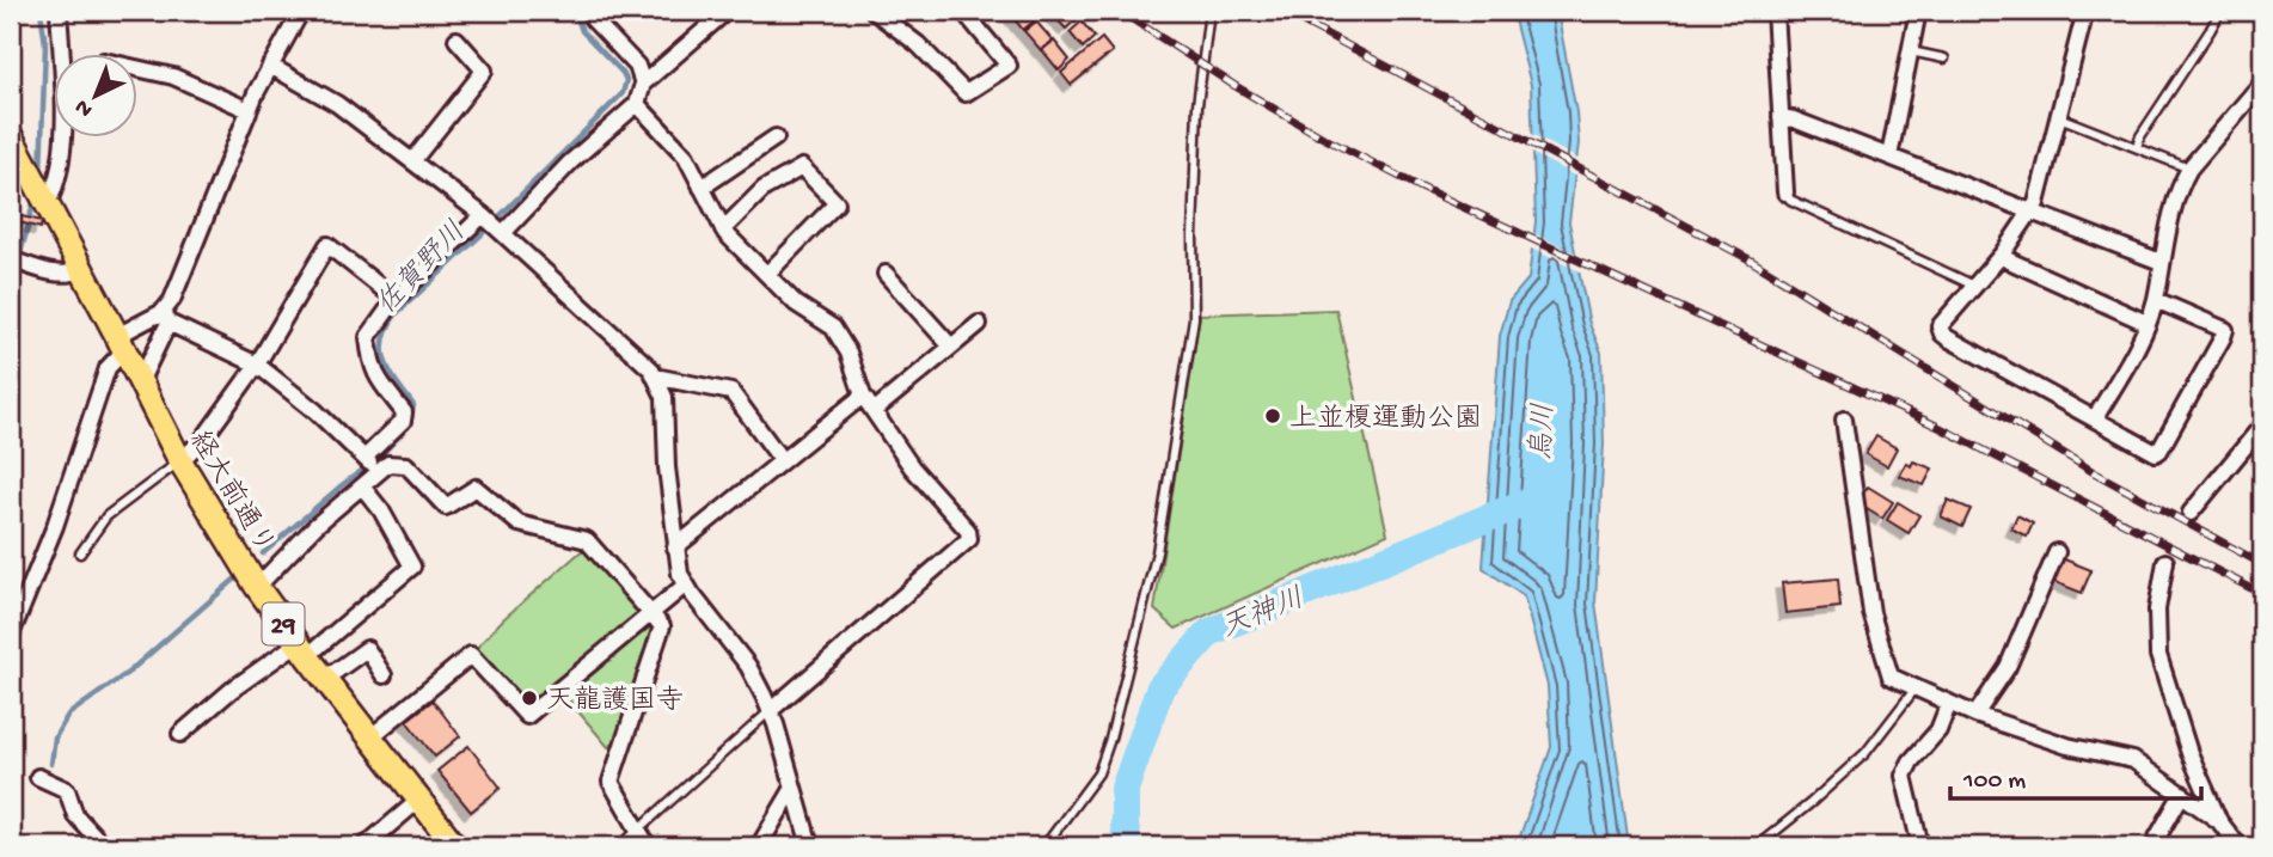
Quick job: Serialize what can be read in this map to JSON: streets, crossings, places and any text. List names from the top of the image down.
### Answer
{
  "streets": {
    "main road": ["経大前通り", "29"]
  },
  "water": ["佐賀野川", "烏川", "天神川"],
  "places": ["上並榎運動公園", "天龍護国寺"],
  "scale_bar": "100 m",
  "north": "bottom left"
}
